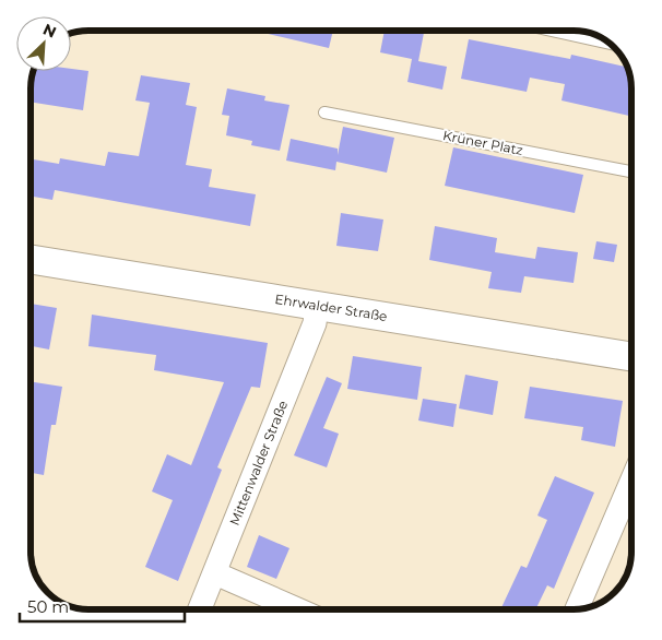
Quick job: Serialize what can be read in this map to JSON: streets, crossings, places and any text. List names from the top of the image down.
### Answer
{
  "streets": {
    "street": ["Ehrwalder Straße", "Mittenwalder Straße"],
    "lane": ["Krüner Platz"]
  },
  "crossings": [
    ["Ehrwalder Straße", "Mittenwalder Straße"]
  ],
  "scale_bar": "50 m",
  "north": "top right"
}
